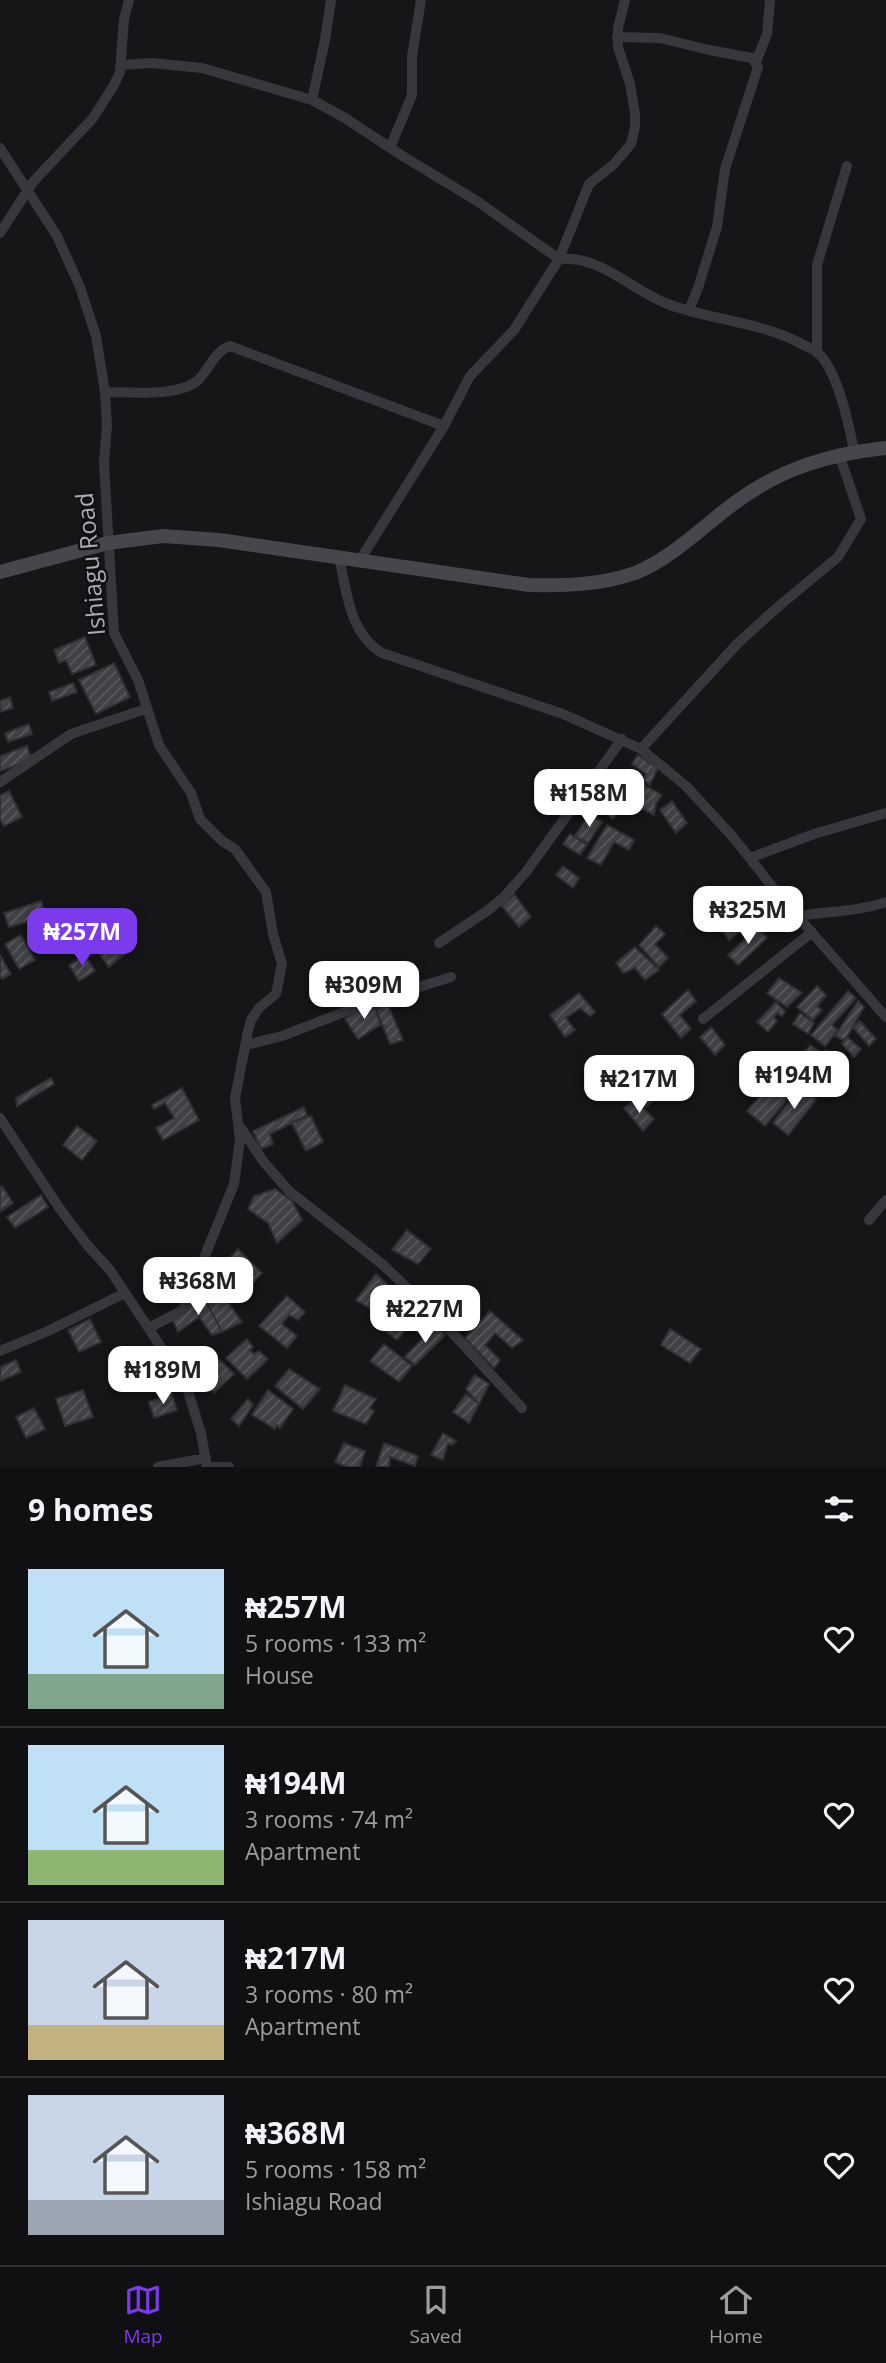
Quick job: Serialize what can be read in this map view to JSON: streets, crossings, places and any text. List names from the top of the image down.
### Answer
{
  "streets": {
    "street": ["Ishiagu Road"]
  },
  "page": {
    "price": [
      "₦158M",
      "₦325M",
      "₦257M",
      "₦309M",
      "₦194M",
      "₦217M",
      "₦368M",
      "₦227M",
      "₦189M"
    ],
    "heading": "9 homes",
    "list": [
      {
        "name": "₦257M",
        "note": "5 rooms · 133 m² · House"
      },
      {
        "name": "₦194M",
        "note": "3 rooms · 74 m² · Apartment"
      },
      {
        "name": "₦217M",
        "note": "3 rooms · 80 m² · Apartment"
      },
      {
        "name": "₦368M",
        "note": "5 rooms · 158 m² · Ishiagu Road"
      }
    ],
    "tabs": ["Map", "Saved", "Home"]
  }
}
